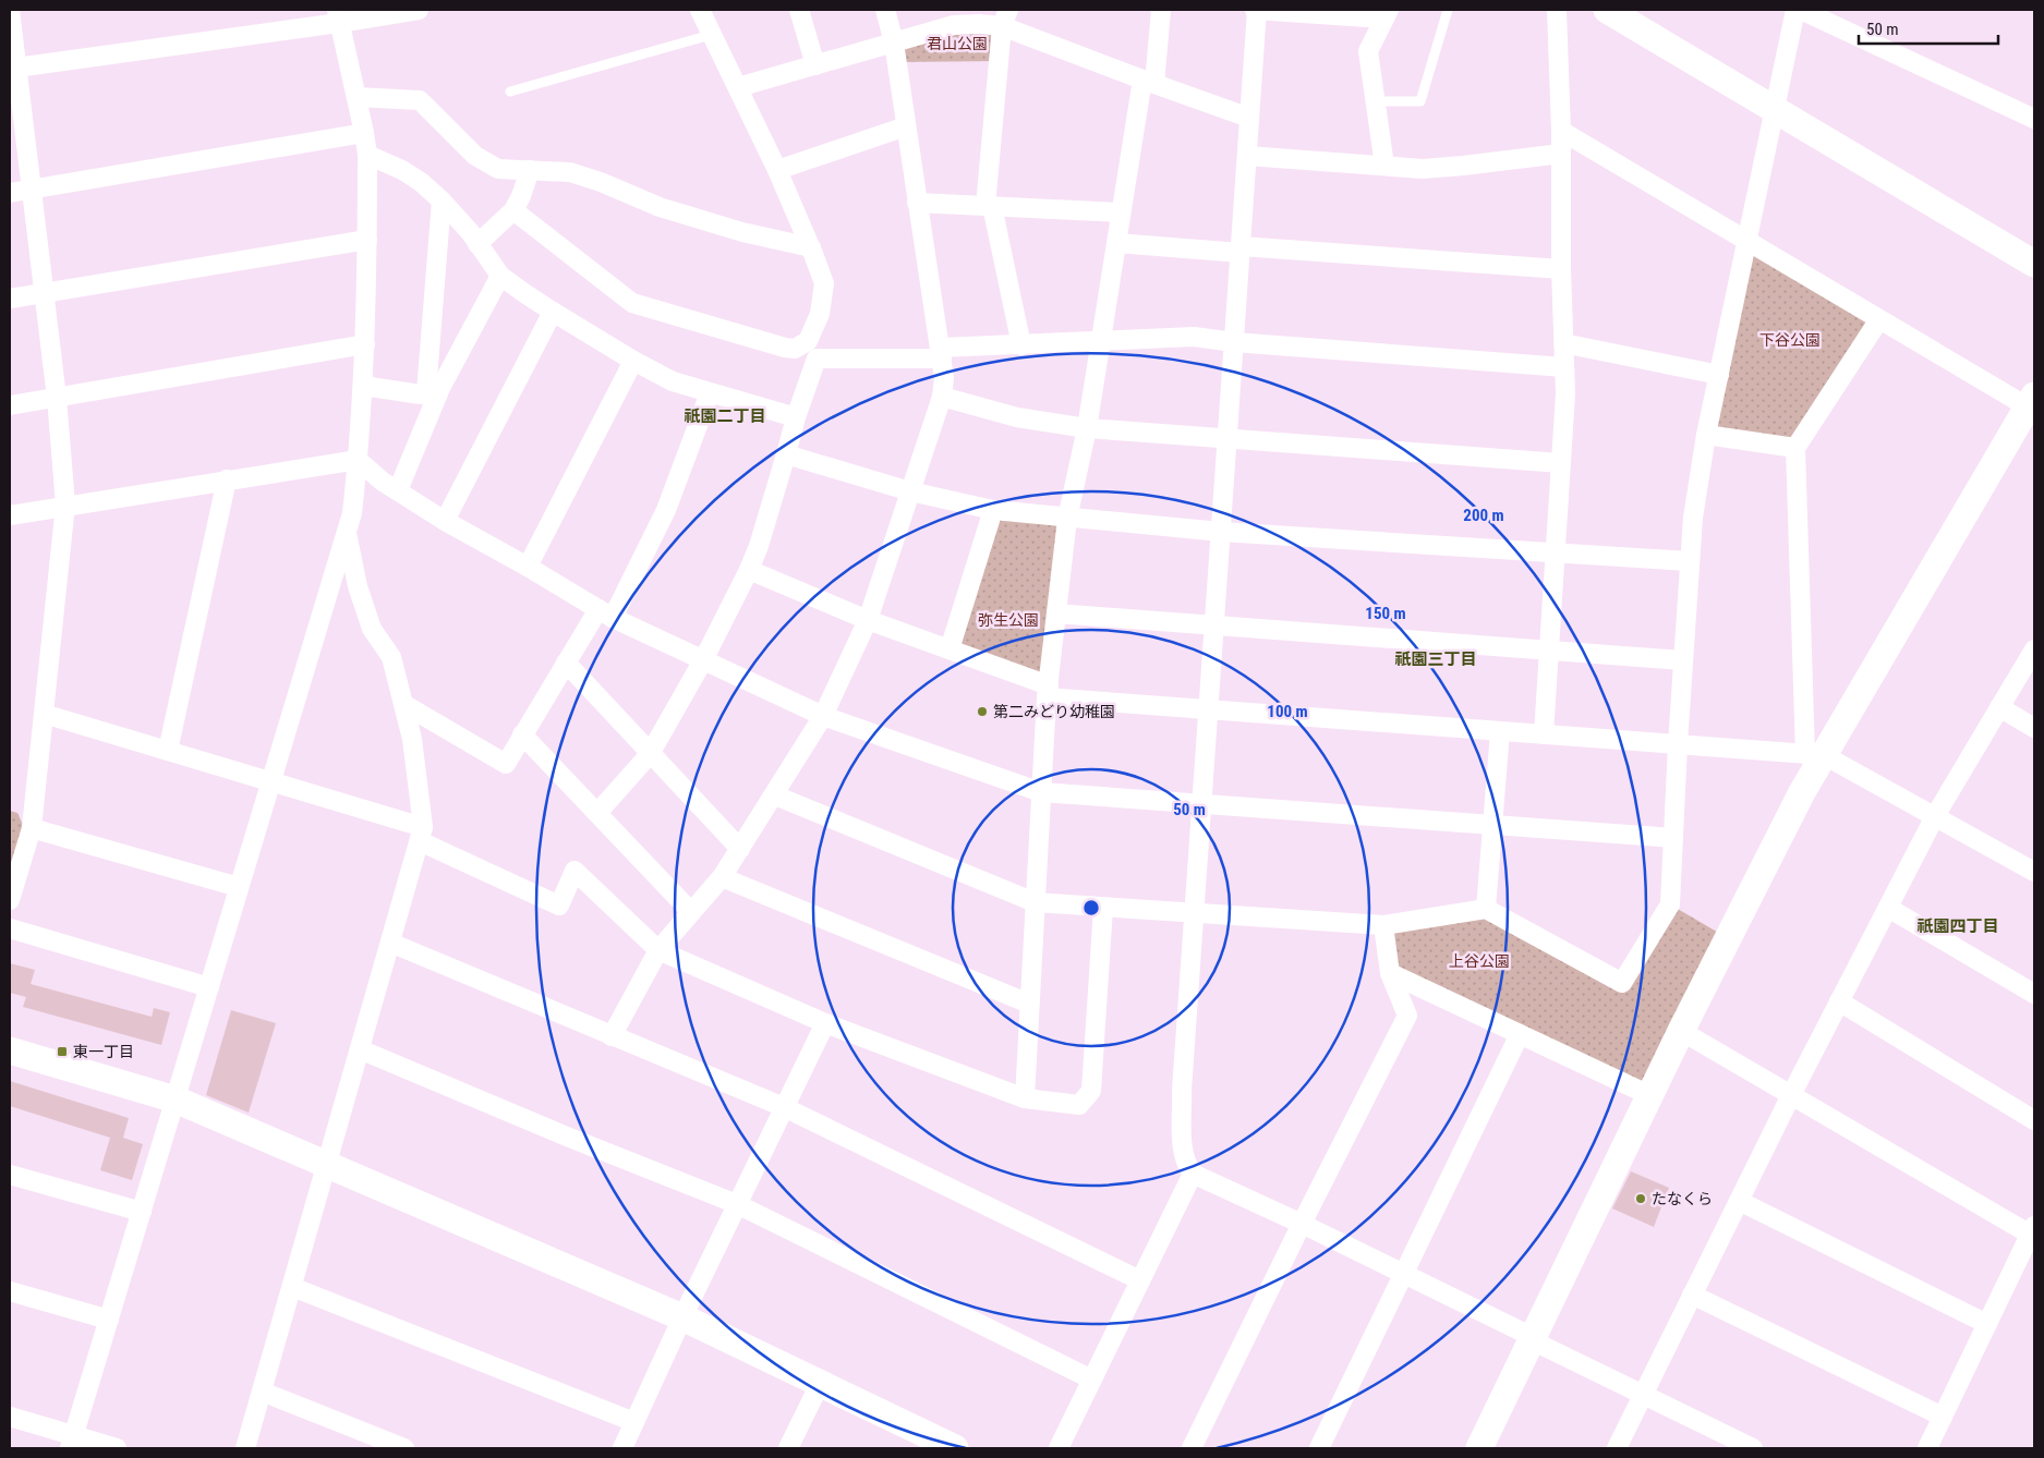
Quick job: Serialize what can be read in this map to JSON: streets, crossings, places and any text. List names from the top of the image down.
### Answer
{
  "districts": ["祇園二丁目", "祇園三丁目", "祇園四丁目"],
  "parks": [
    "君山公園",
    "下谷公園",
    "弥生公園",
    "上谷公園"
  ],
  "places": {
    "other": ["第二みどり幼稚園", "たなくら"],
    "transit": ["東一丁目"]
  },
  "scale_bar": "50 m",
  "rings": [
    "200 m",
    "150 m",
    "100 m",
    "50 m"
  ]
}
